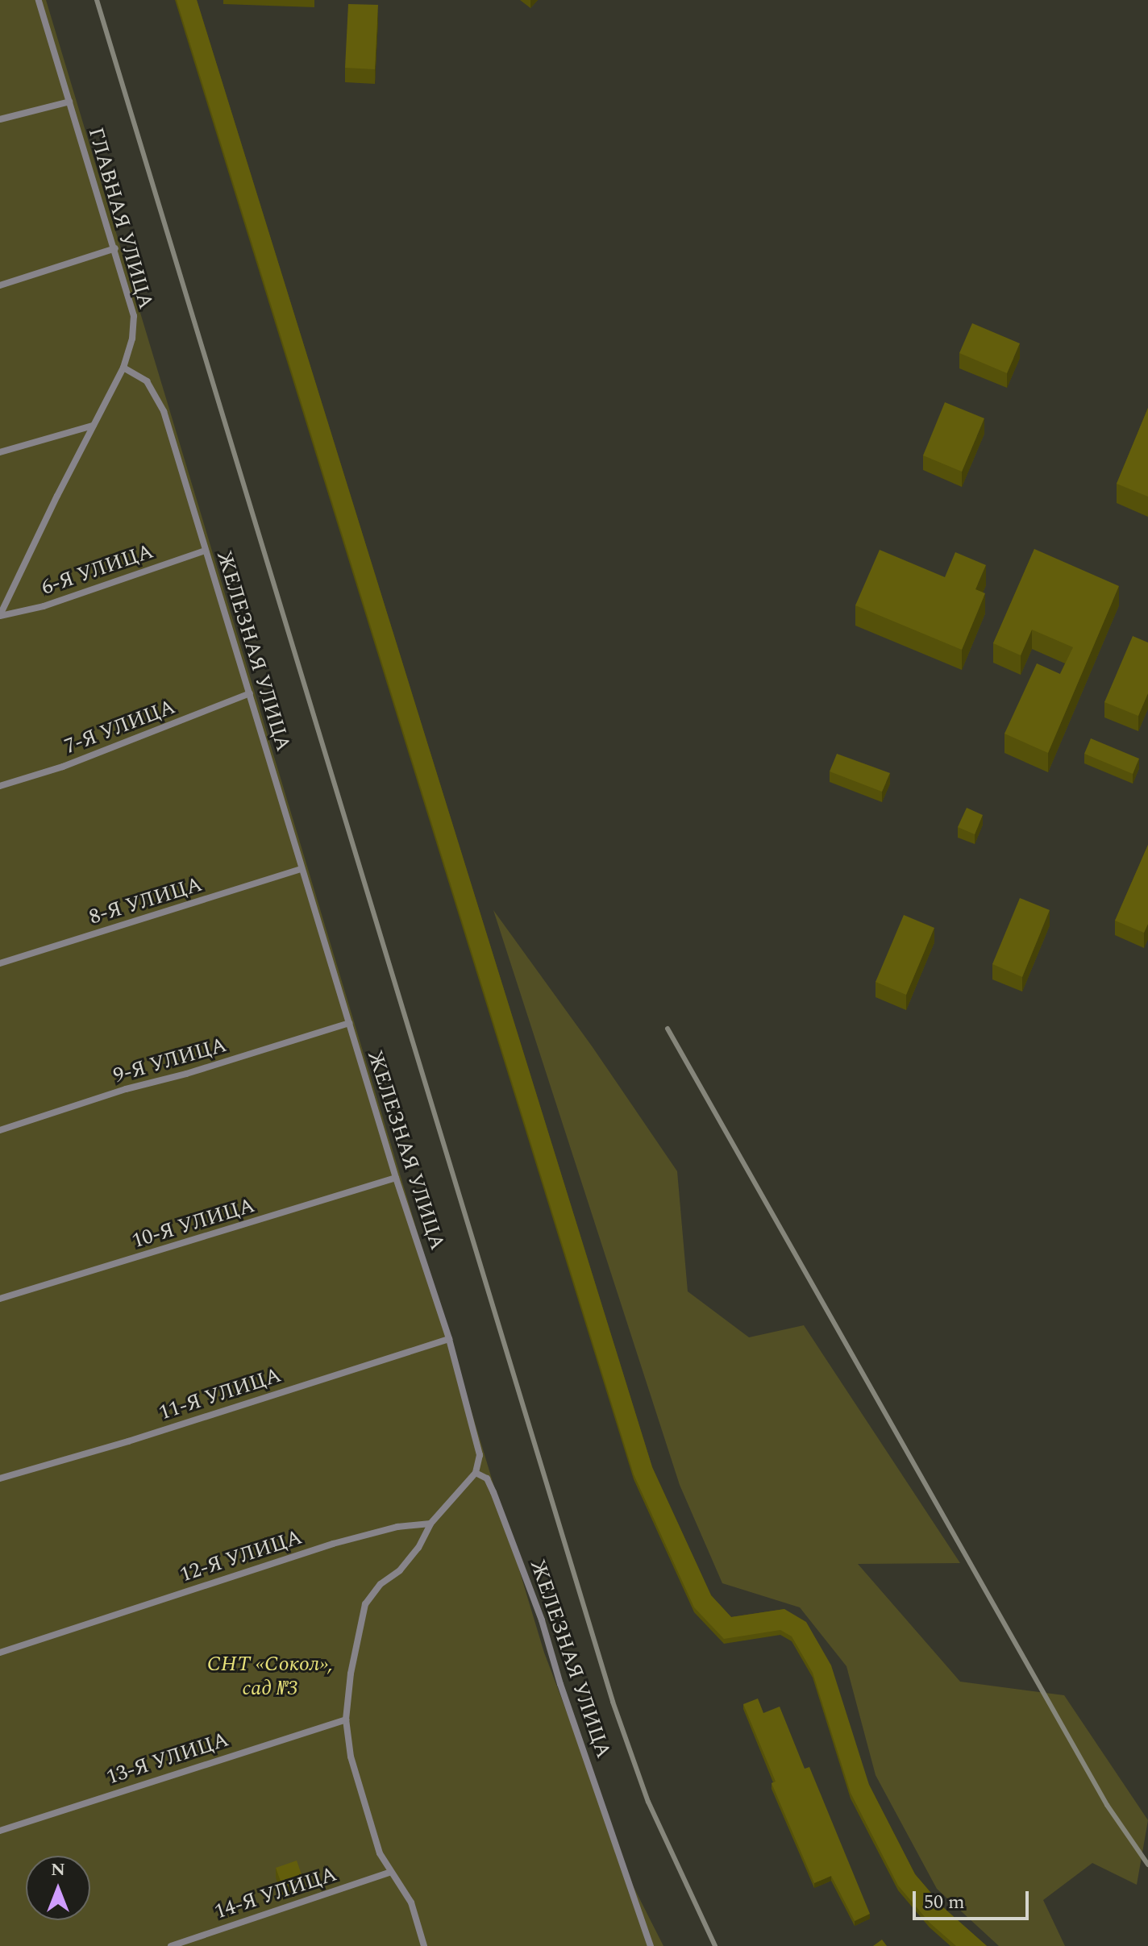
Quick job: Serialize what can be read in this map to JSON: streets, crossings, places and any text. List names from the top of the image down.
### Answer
{
  "streets": {
    "street": [
      "ГЛАВНАЯ УЛИЦА",
      "6-Я УЛИЦА",
      "ЖЕЛЕЗНАЯ УЛИЦА",
      "7-Я УЛИЦА",
      "8-Я УЛИЦА",
      "9-Я УЛИЦА",
      "10-Я УЛИЦА",
      "11-Я УЛИЦА",
      "12-Я УЛИЦА",
      "13-Я УЛИЦА",
      "14-Я УЛИЦА"
    ]
  },
  "crossings": [
    ["ГЛАВНАЯ УЛИЦА", "6-Я УЛИЦА"],
    ["ГЛАВНАЯ УЛИЦА", "ЖЕЛЕЗНАЯ УЛИЦА"],
    ["6-Я УЛИЦА", "ЖЕЛЕЗНАЯ УЛИЦА"],
    ["ЖЕЛЕЗНАЯ УЛИЦА", "7-Я УЛИЦА"],
    ["ЖЕЛЕЗНАЯ УЛИЦА", "8-Я УЛИЦА"],
    ["ЖЕЛЕЗНАЯ УЛИЦА", "9-Я УЛИЦА"],
    ["ЖЕЛЕЗНАЯ УЛИЦА", "10-Я УЛИЦА"],
    ["ЖЕЛЕЗНАЯ УЛИЦА", "11-Я УЛИЦА"]
  ],
  "parks": ["СНТ «Сокол», сад №3"],
  "scale_bar": "50 m",
  "north": "top"
}
